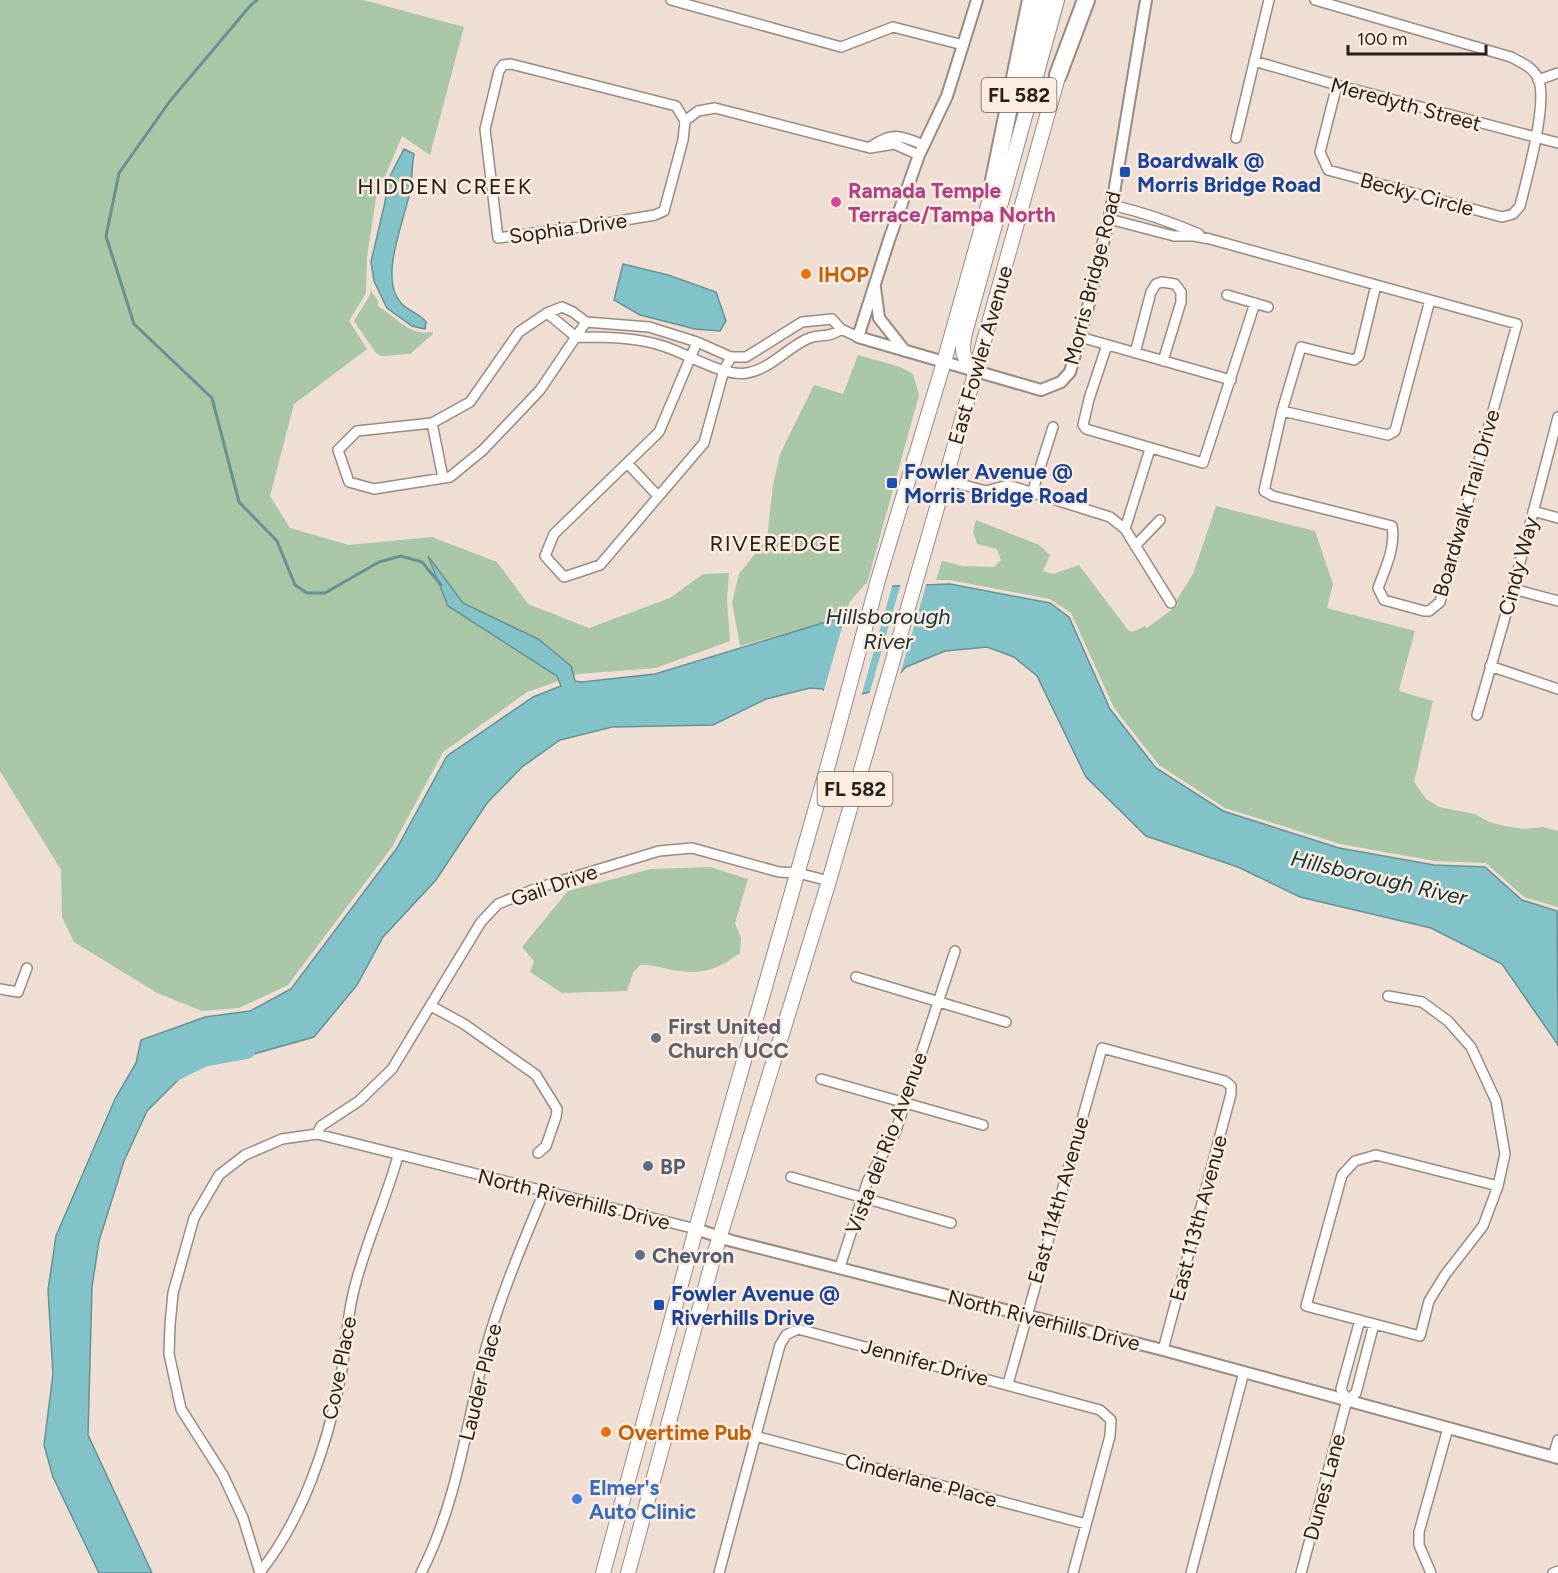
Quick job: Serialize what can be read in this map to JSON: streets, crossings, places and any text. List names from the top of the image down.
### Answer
{
  "streets": {
    "main road": ["FL 582", "East Fowler Avenue"],
    "street": [
      "Meredyth Street",
      "Becky Circle",
      "Sophia Drive",
      "Morris Bridge Road",
      "Boardwalk Trail Drive",
      "Cindy Way",
      "Gail Drive",
      "Vista del Rio Avenue",
      "North Riverhills Drive",
      "East 114th Avenue",
      "East 113th Avenue",
      "Jennifer Drive",
      "Cove Place",
      "Lauder Place",
      "Cinderlane Place",
      "Dunes Lane"
    ]
  },
  "crossings": [
    ["Meredyth Street", "Becky Circle"],
    ["Morris Bridge Road", "East Fowler Avenue"],
    ["Morris Bridge Road", "Boardwalk Trail Drive"],
    ["East Fowler Avenue", "Gail Drive"],
    ["East Fowler Avenue", "North Riverhills Drive"],
    ["Gail Drive", "North Riverhills Drive"],
    ["Vista del Rio Avenue", "North Riverhills Drive"],
    ["North Riverhills Drive", "East 114th Avenue"],
    ["North Riverhills Drive", "East 113th Avenue"],
    ["North Riverhills Drive", "Cove Place"],
    ["North Riverhills Drive", "Lauder Place"],
    ["North Riverhills Drive", "Dunes Lane"],
    ["East 114th Avenue", "East 113th Avenue"],
    ["East 114th Avenue", "Jennifer Drive"],
    ["Jennifer Drive", "Cinderlane Place"]
  ],
  "districts": ["HIDDEN CREEK", "RIVEREDGE"],
  "water": ["Hillsborough River"],
  "places": {
    "transit": ["Boardwalk @ Morris Bridge Road", "Fowler Avenue @ Morris Bridge Road", "Fowler Avenue @ Riverhills Drive"],
    "other": [
      "Ramada Temple Terrace/Tampa North",
      "IHOP",
      "First United Church UCC",
      "BP",
      "Chevron",
      "Overtime Pub",
      "Elmer's Auto Clinic"
    ]
  },
  "scale_bar": "100 m"
}
